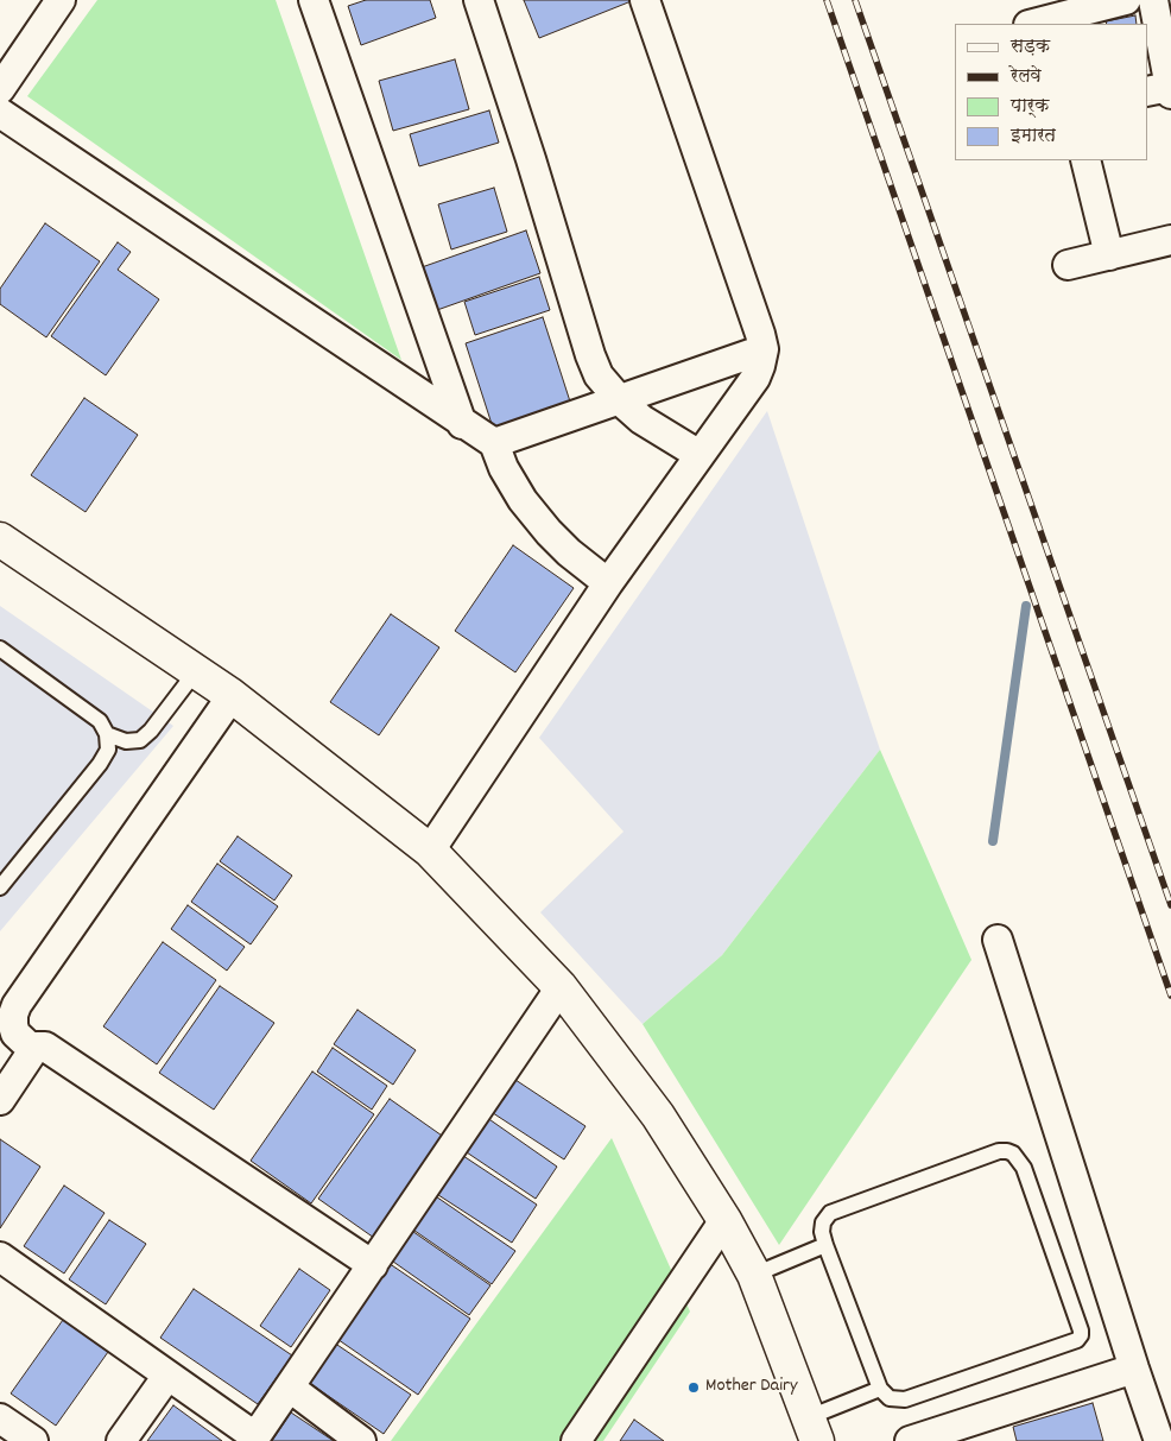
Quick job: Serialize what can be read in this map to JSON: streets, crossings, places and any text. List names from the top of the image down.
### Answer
{
  "places": ["Mother Dairy"],
  "legend": [
    "सड़क",
    "रेलवे",
    "पार्क",
    "इमारत"
  ]
}
